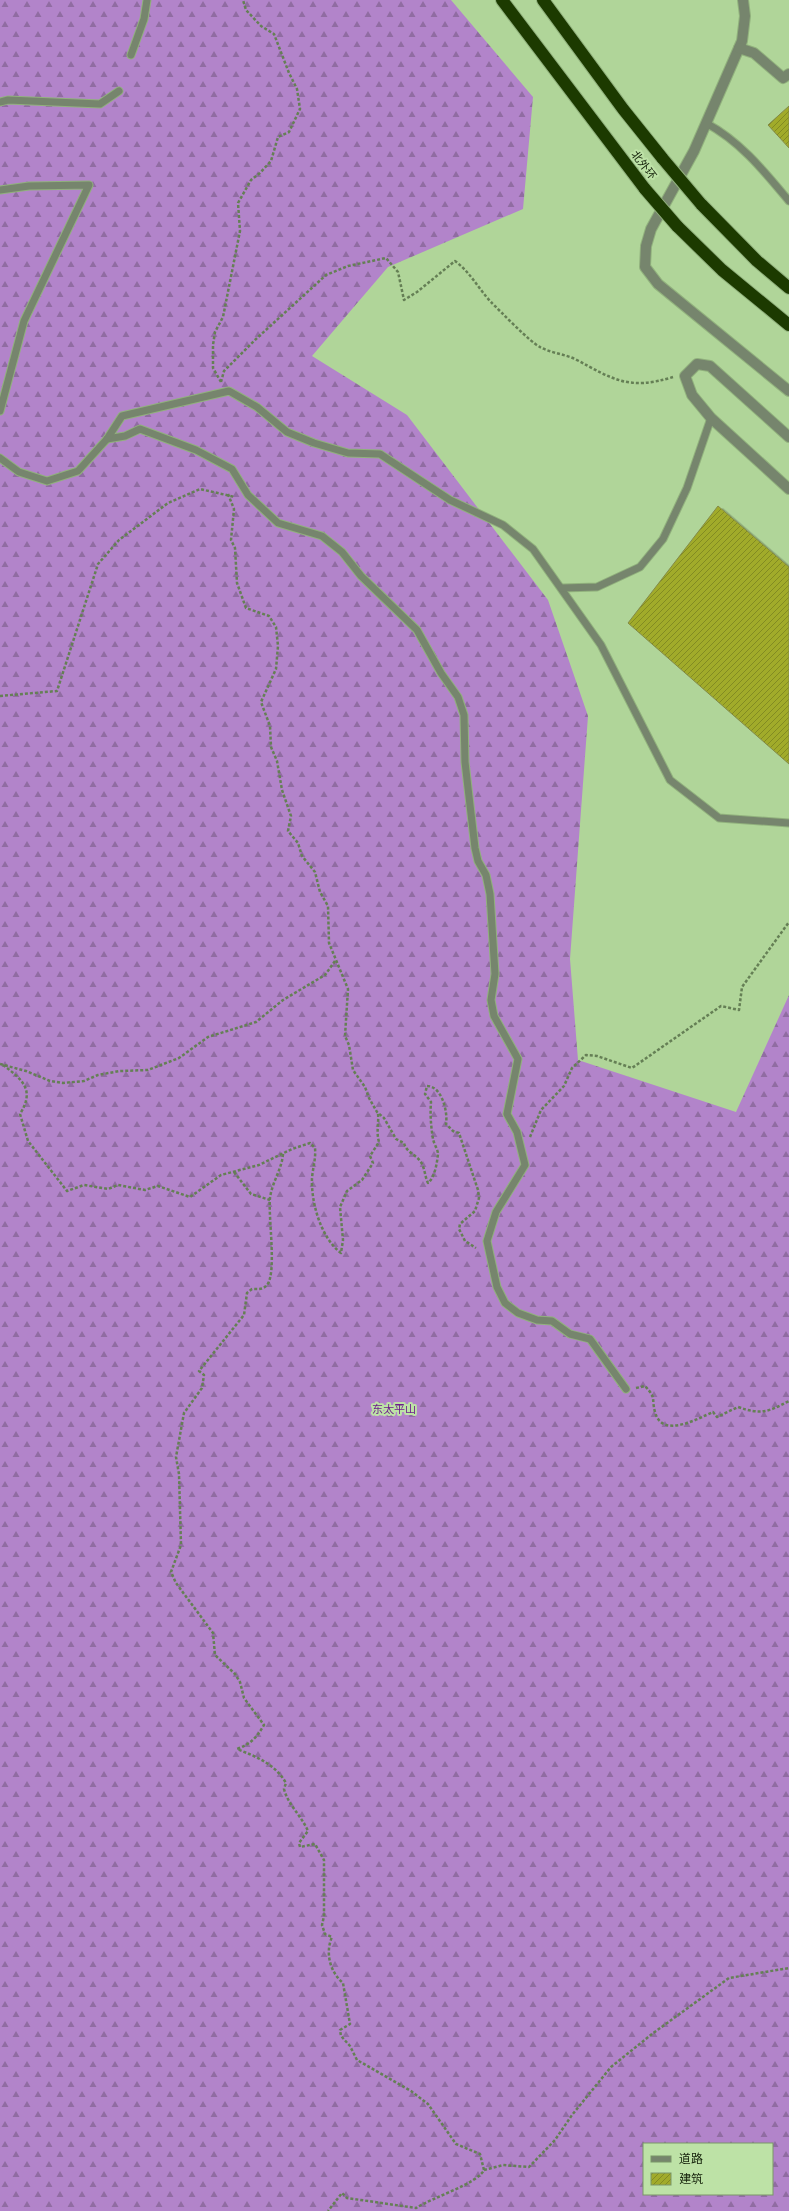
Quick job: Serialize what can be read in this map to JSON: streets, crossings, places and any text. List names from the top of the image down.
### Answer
{
  "streets": {
    "highway": ["北外环"]
  },
  "parks": ["东太平山"],
  "legend": ["道路", "建筑"]
}
